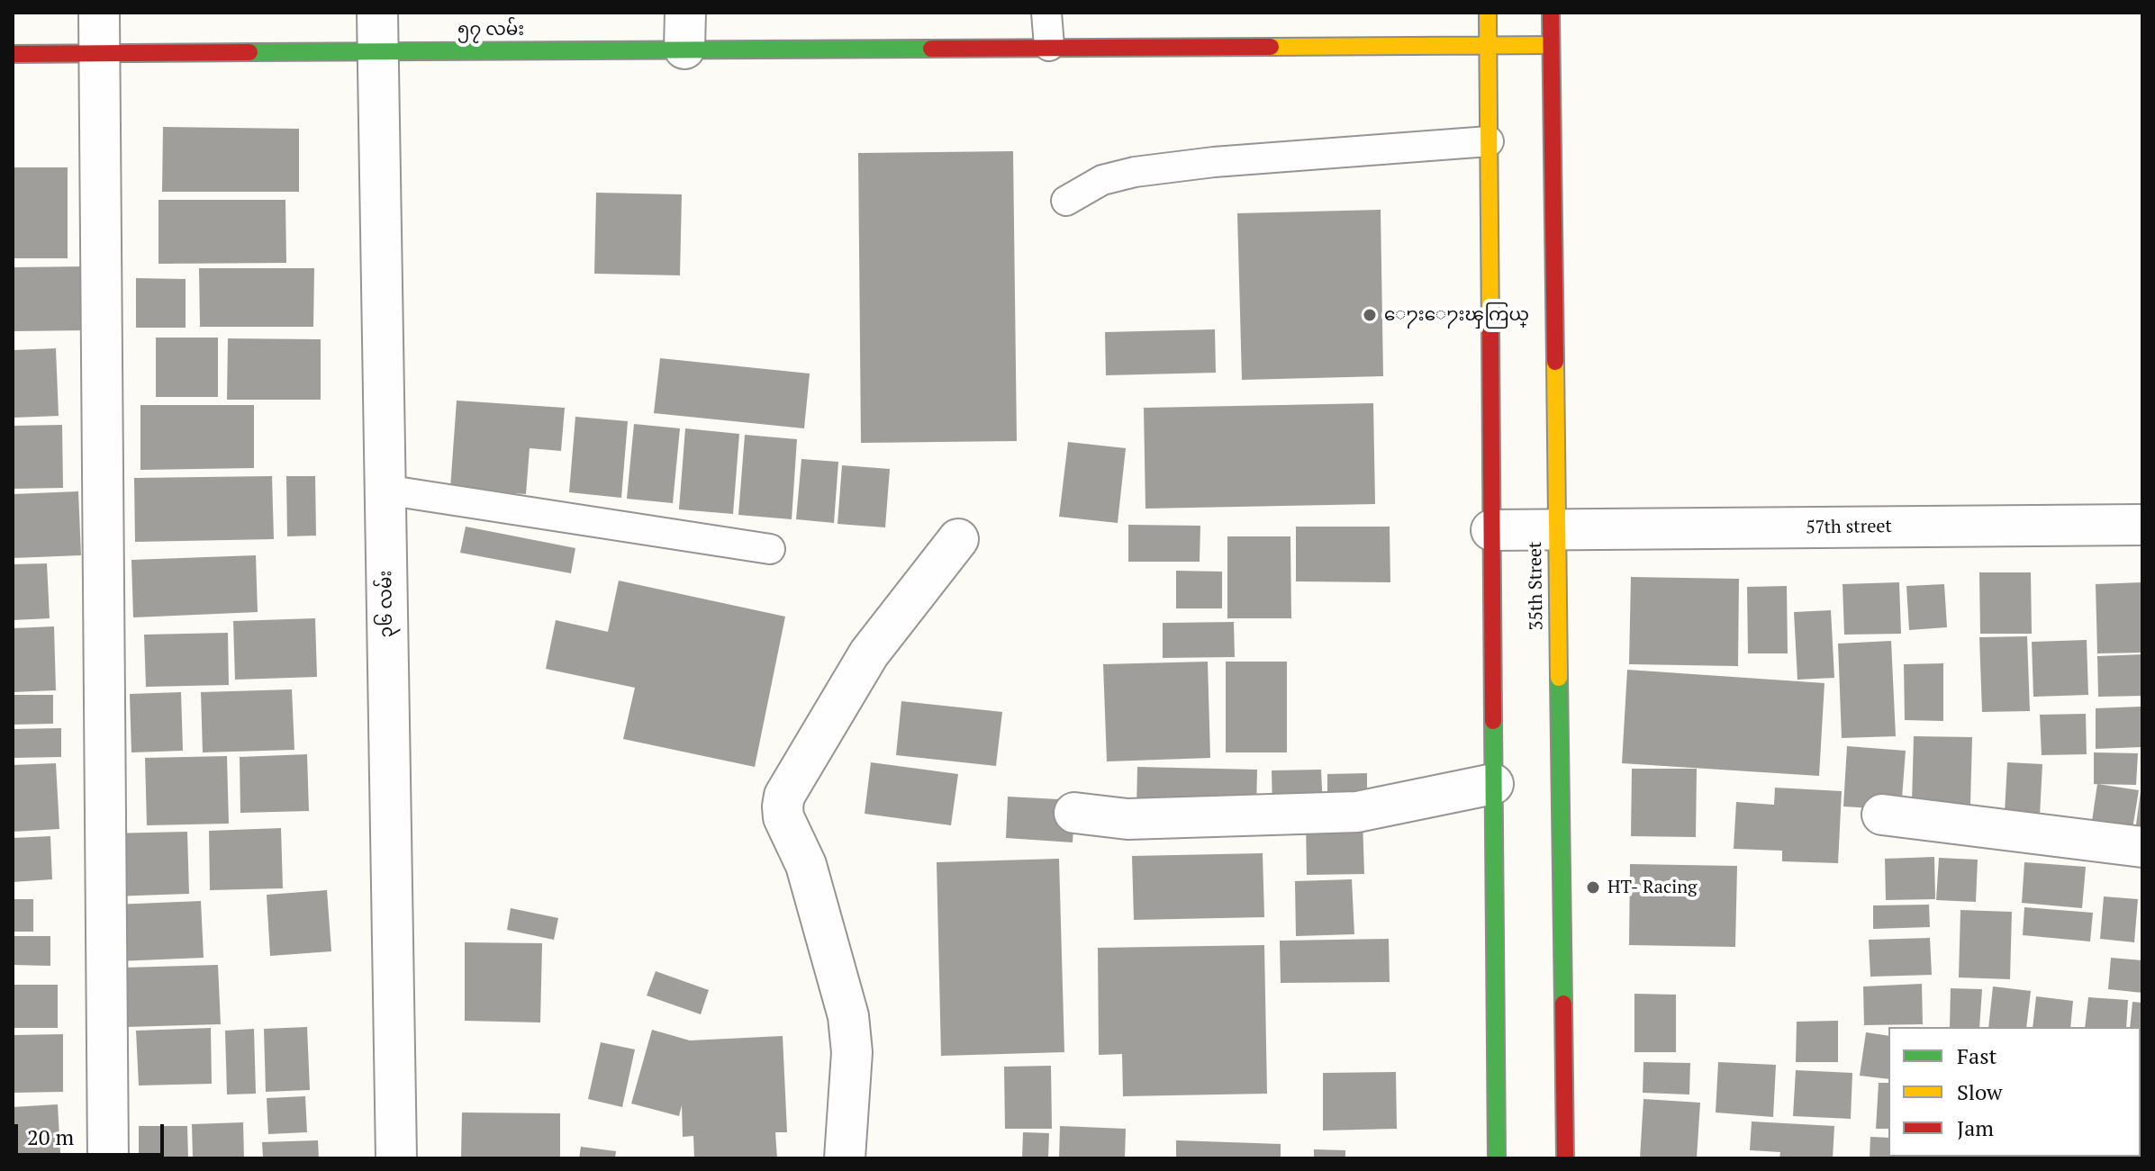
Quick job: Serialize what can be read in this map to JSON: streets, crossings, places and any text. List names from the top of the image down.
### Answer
{
  "streets": {
    "main road": ["၅၇ လမ်း", "35th Street"],
    "street": ["57th street", "၃၆ လမ်း"]
  },
  "crossings": [
    ["၅၇ လမ်း", "၃၆ လမ်း"],
    ["57th street", "35th Street"]
  ],
  "places": ["ေ႒းေ႒းၾကြယ္", "HT- Racing"],
  "legend": ["Fast", "Slow", "Jam"],
  "scale_bar": "20 m"
}
